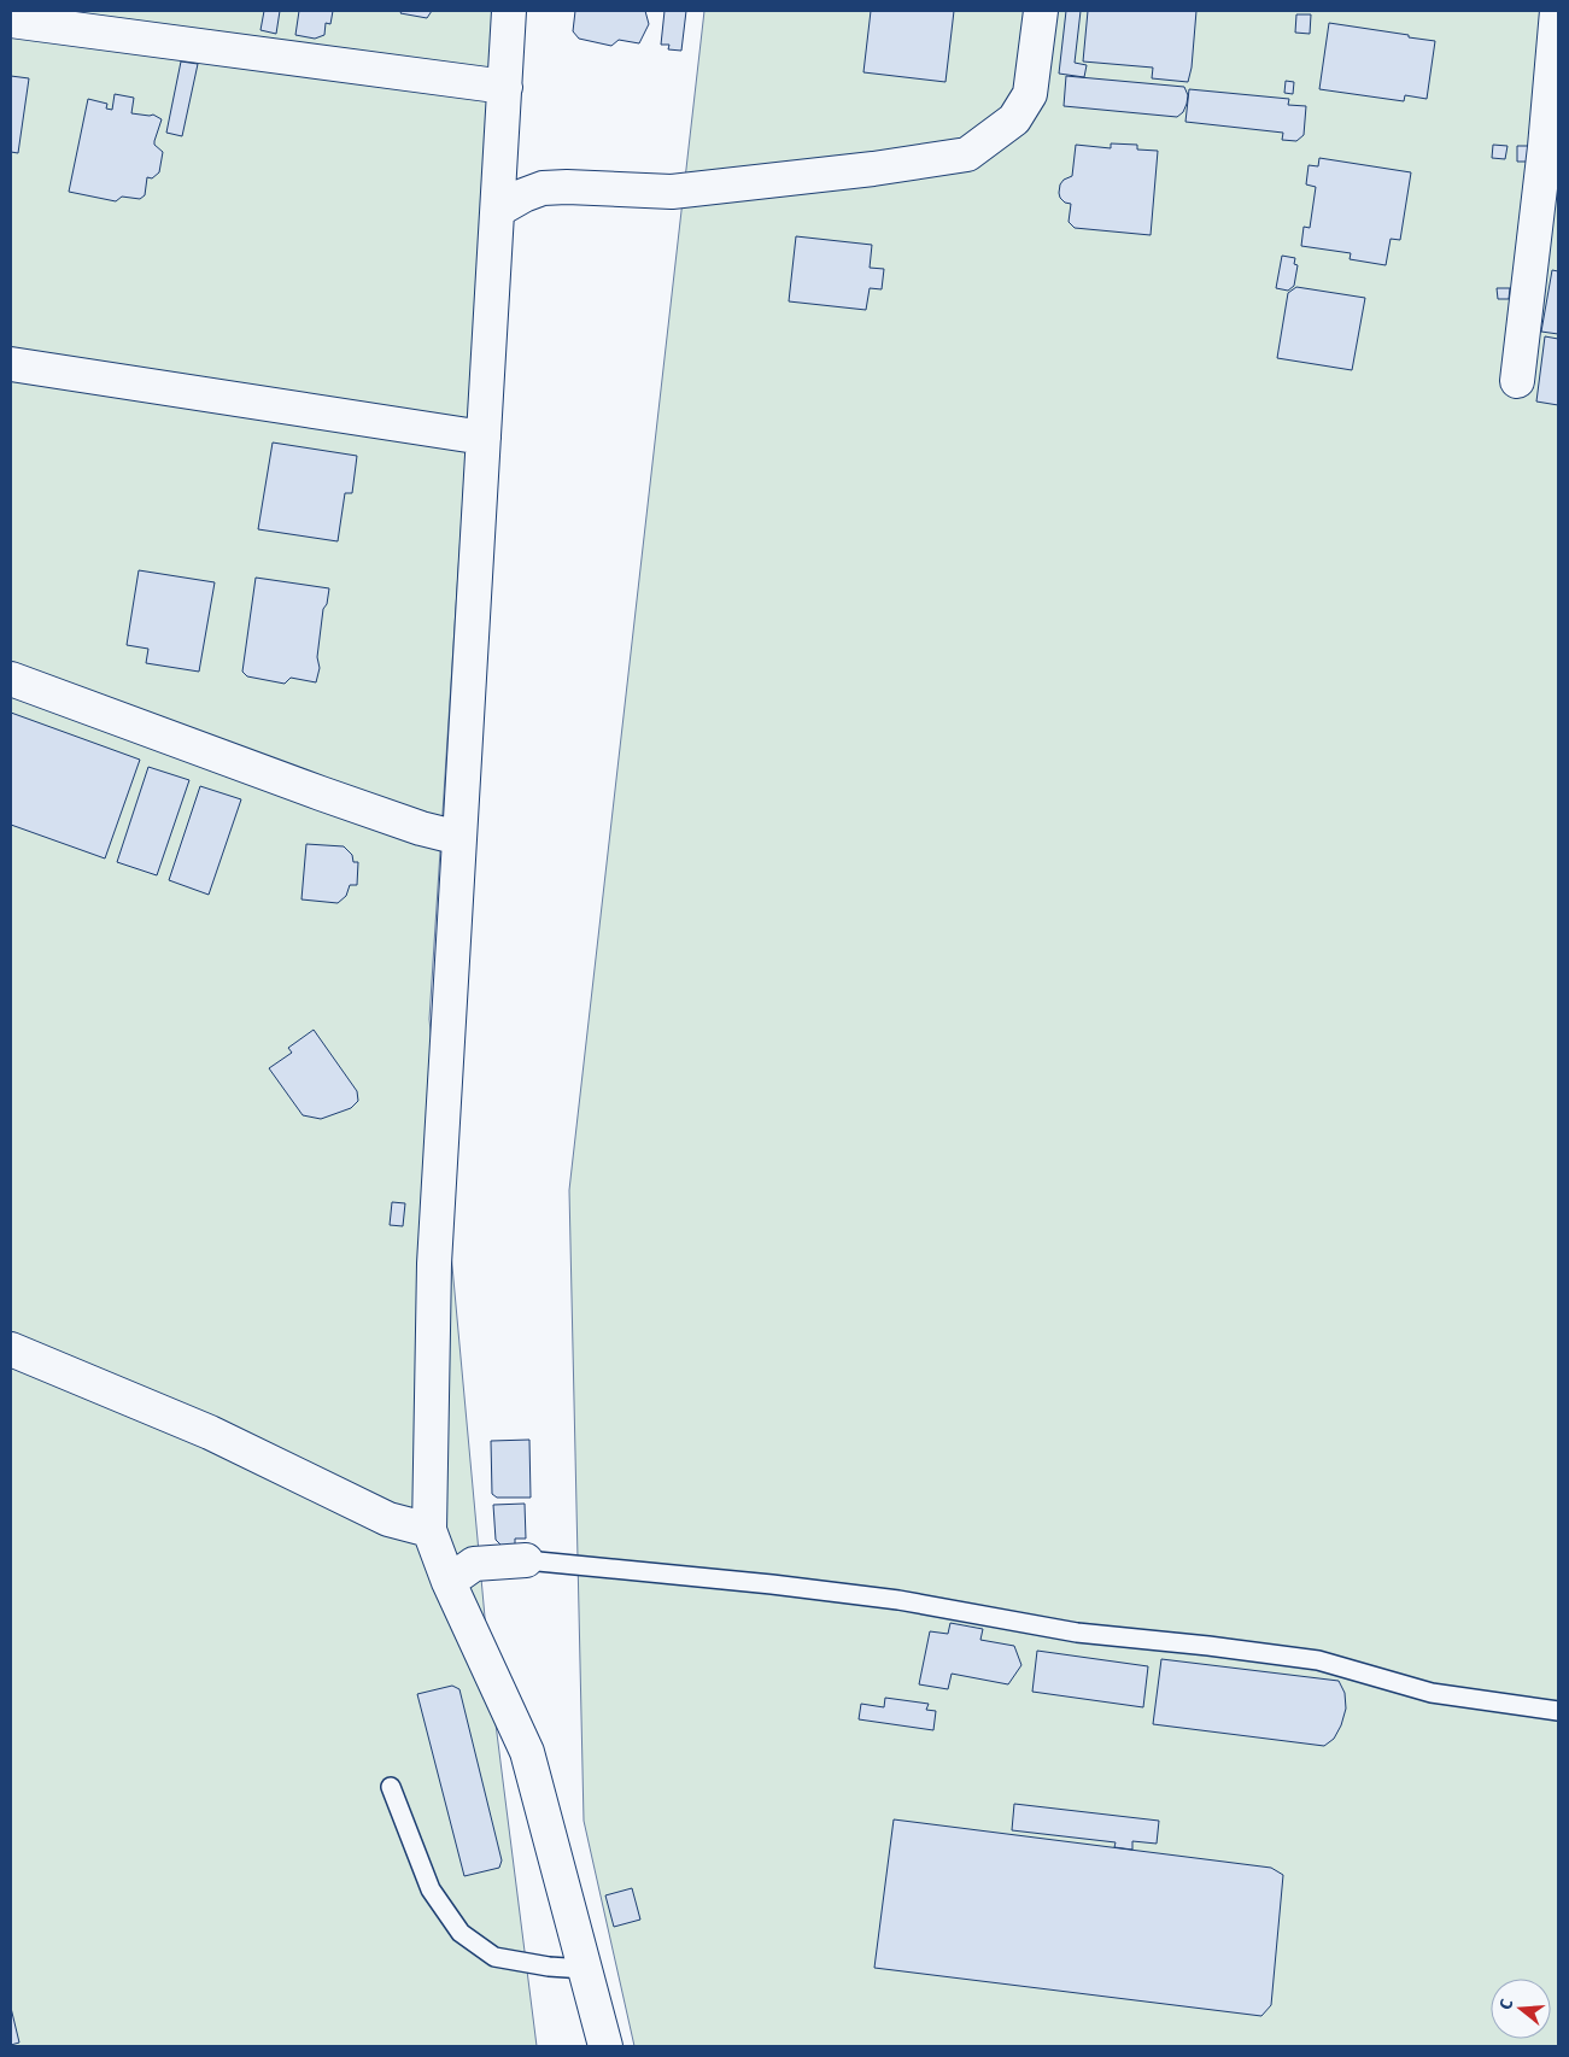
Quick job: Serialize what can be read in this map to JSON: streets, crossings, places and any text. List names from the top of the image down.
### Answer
{
  "north": "left"
}
